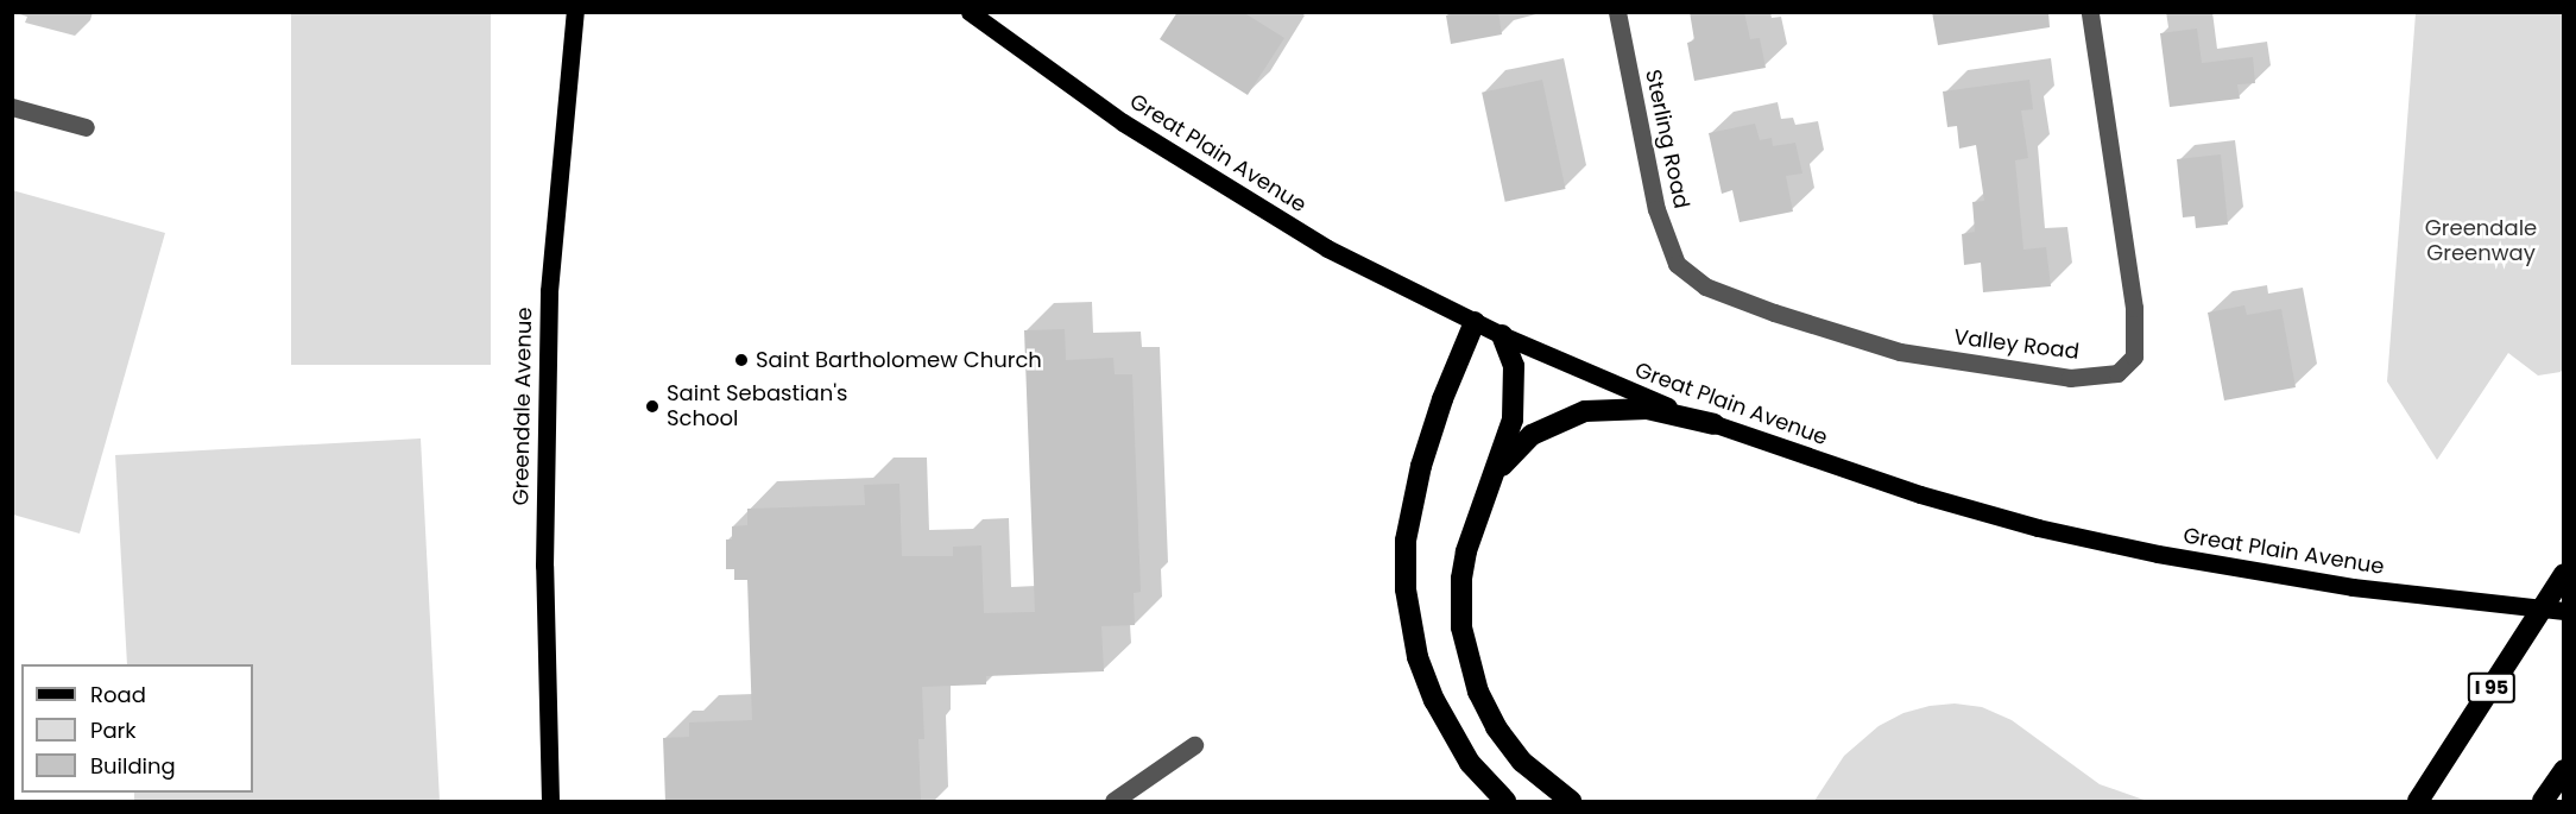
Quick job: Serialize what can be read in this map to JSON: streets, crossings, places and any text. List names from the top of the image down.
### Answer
{
  "streets": {
    "highway": ["I 95"],
    "main road": ["Great Plain Avenue", "Greendale Avenue"],
    "street": ["Sterling Road", "Valley Road"]
  },
  "crossings": [
    ["Sterling Road", "Valley Road"]
  ],
  "parks": ["Greendale Greenway"],
  "places": ["Saint Bartholomew Church", "Saint Sebastian's School"],
  "legend": ["Road", "Park", "Building"]
}
